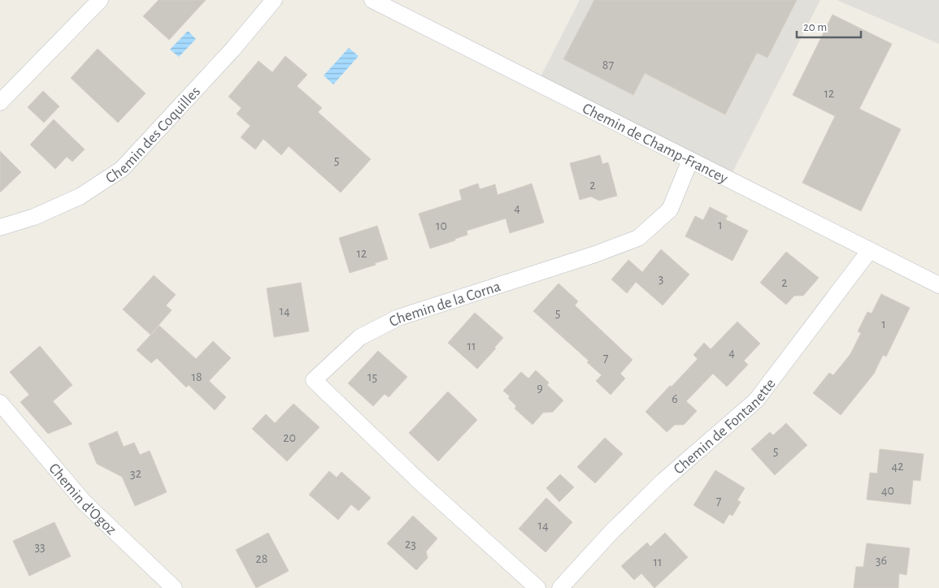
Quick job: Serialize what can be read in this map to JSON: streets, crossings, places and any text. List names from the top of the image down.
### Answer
{
  "streets": {
    "street": [
      "Chemin des Coquilles",
      "Chemin de Champ-Francey",
      "Chemin de la Corna",
      "Chemin de Fontanette",
      "Chemin d'Ogoz"
    ]
  },
  "crossings": [
    ["Chemin de Champ-Francey", "Chemin de la Corna"],
    ["Chemin de Champ-Francey", "Chemin de Fontanette"]
  ],
  "house_numbers": [
    "87",
    "12",
    "5",
    "2",
    "4",
    "1",
    "10",
    "12",
    "3",
    "2",
    "14",
    "5",
    "1",
    "11",
    "4",
    "7",
    "18",
    "15",
    "9",
    "6",
    "20",
    "5",
    "42",
    "32",
    "40",
    "7",
    "14",
    "23",
    "33",
    "28",
    "36",
    "11"
  ],
  "scale_bar": "20 m"
}
